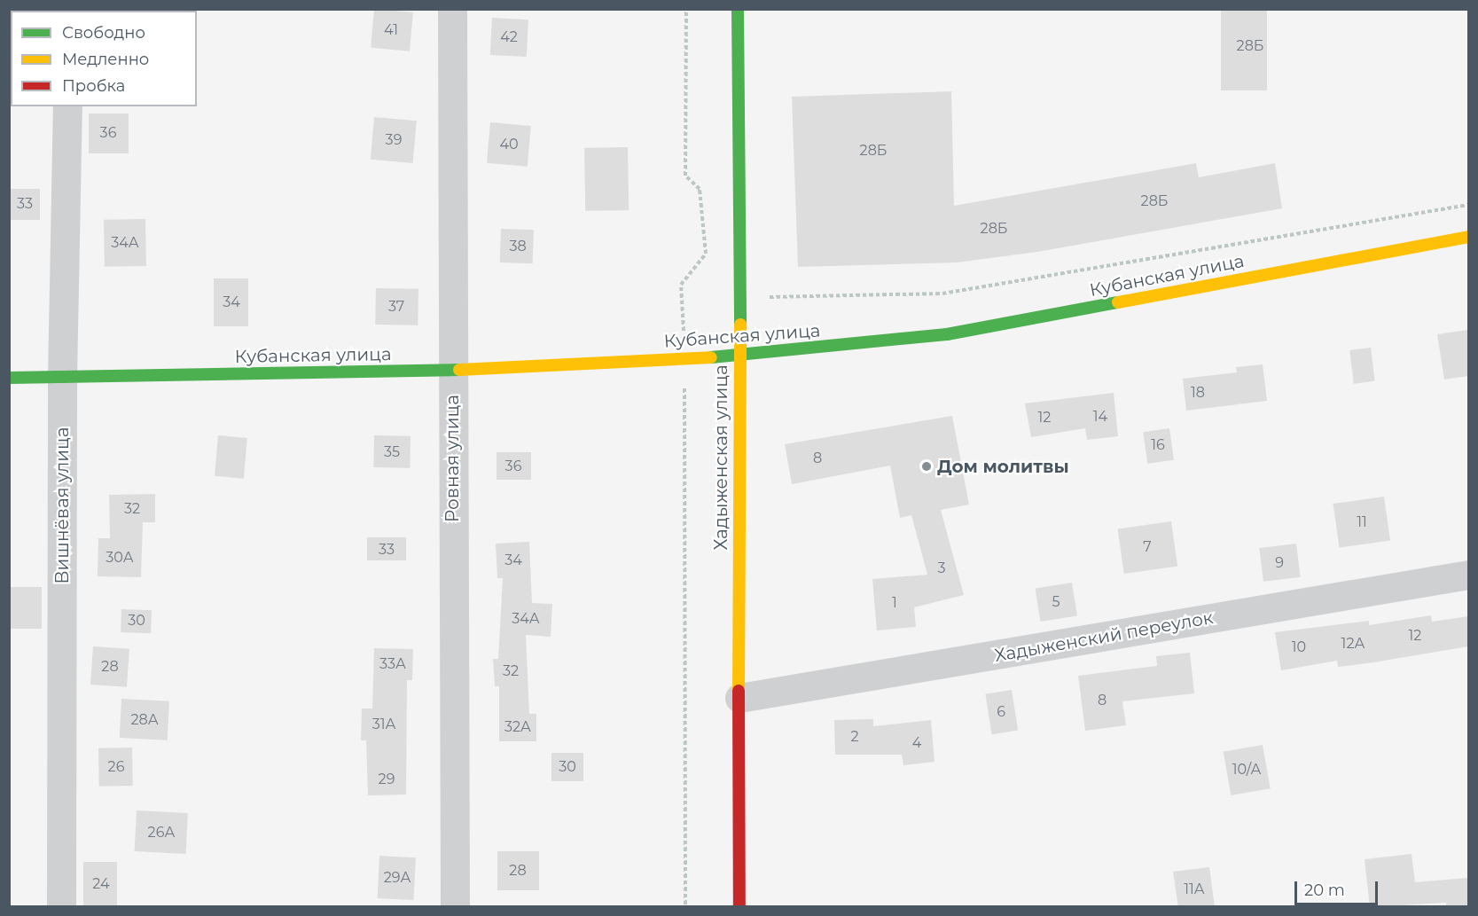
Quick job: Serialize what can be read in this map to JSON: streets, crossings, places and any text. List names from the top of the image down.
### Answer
{
  "streets": {
    "street": [
      "Кубанская улица",
      "Хадыженская улица",
      "Ровная улица",
      "Вишнёвая улица",
      "Хадыженский переулок"
    ]
  },
  "crossings": [
    ["Кубанская улица", "Хадыженская улица"],
    ["Кубанская улица", "Ровная улица"],
    ["Кубанская улица", "Вишнёвая улица"],
    ["Хадыженская улица", "Хадыженский переулок"]
  ],
  "places": ["Дом молитвы"],
  "house_numbers": [
    "41",
    "42",
    "28Б",
    "36",
    "39",
    "40",
    "28Б",
    "28Б",
    "33",
    "28Б",
    "34А",
    "38",
    "34",
    "37",
    "18",
    "14",
    "12",
    "16",
    "35",
    "8",
    "36",
    "32",
    "11",
    "7",
    "33",
    "30А",
    "34",
    "9",
    "3",
    "5",
    "1",
    "34А",
    "30",
    "12",
    "12А",
    "10",
    "33А",
    "28",
    "32",
    "8",
    "6",
    "28А",
    "31А",
    "32А",
    "2",
    "4",
    "26",
    "30",
    "10/А",
    "29",
    "26А",
    "28",
    "29А",
    "24",
    "11А"
  ],
  "legend": ["Свободно", "Медленно", "Пробка"],
  "scale_bar": "20 m"
}
